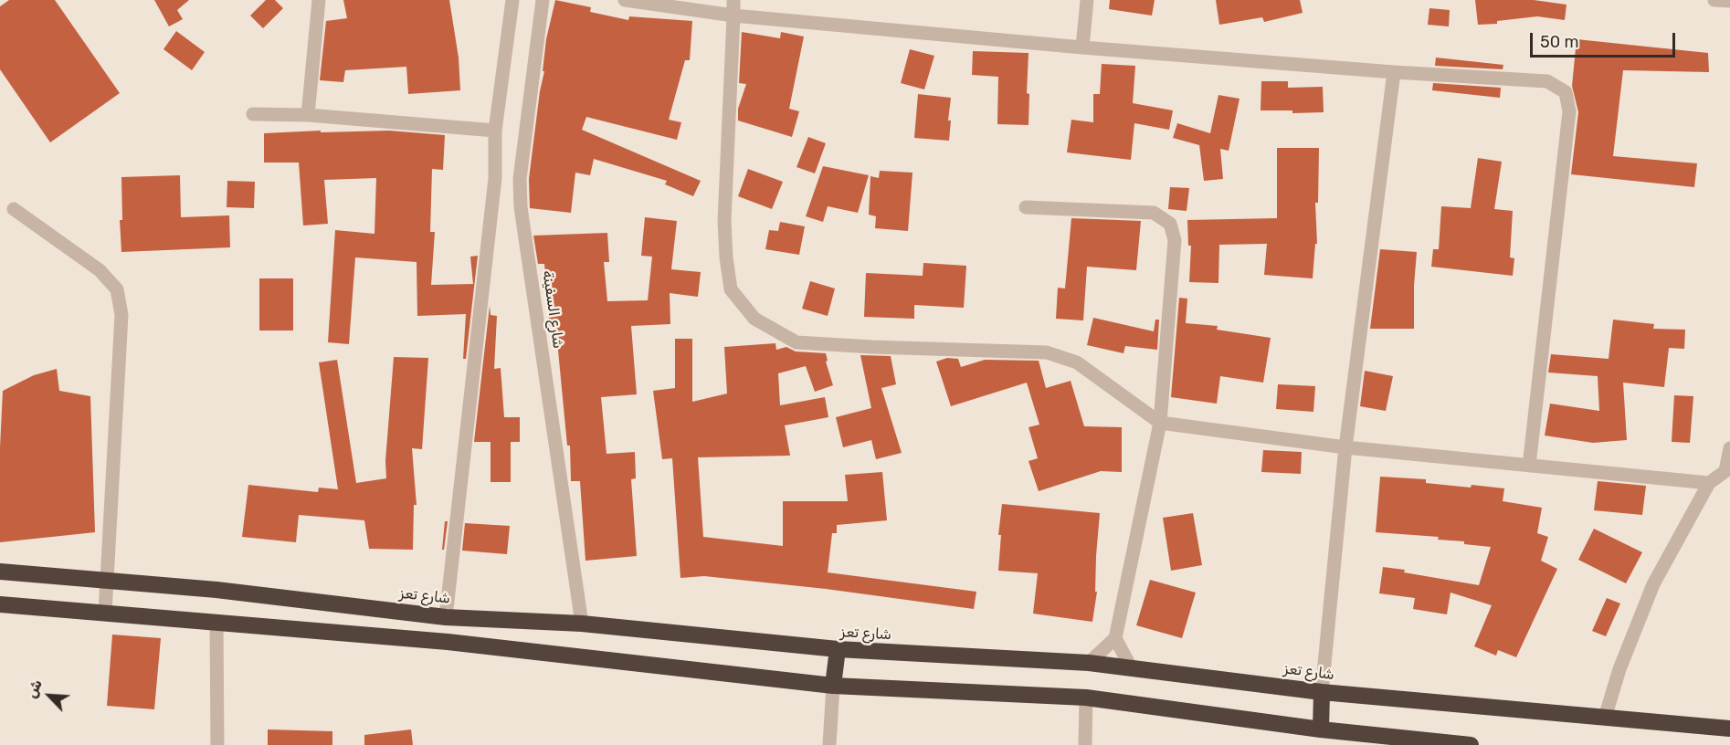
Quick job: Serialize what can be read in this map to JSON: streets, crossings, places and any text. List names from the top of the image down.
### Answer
{
  "streets": {
    "highway": ["شارع تعز"],
    "street": ["شارع السفينة"]
  },
  "crossings": [
    ["شارع السفينة", "شارع تعز"]
  ],
  "scale_bar": "50 m",
  "north": "top left"
}
